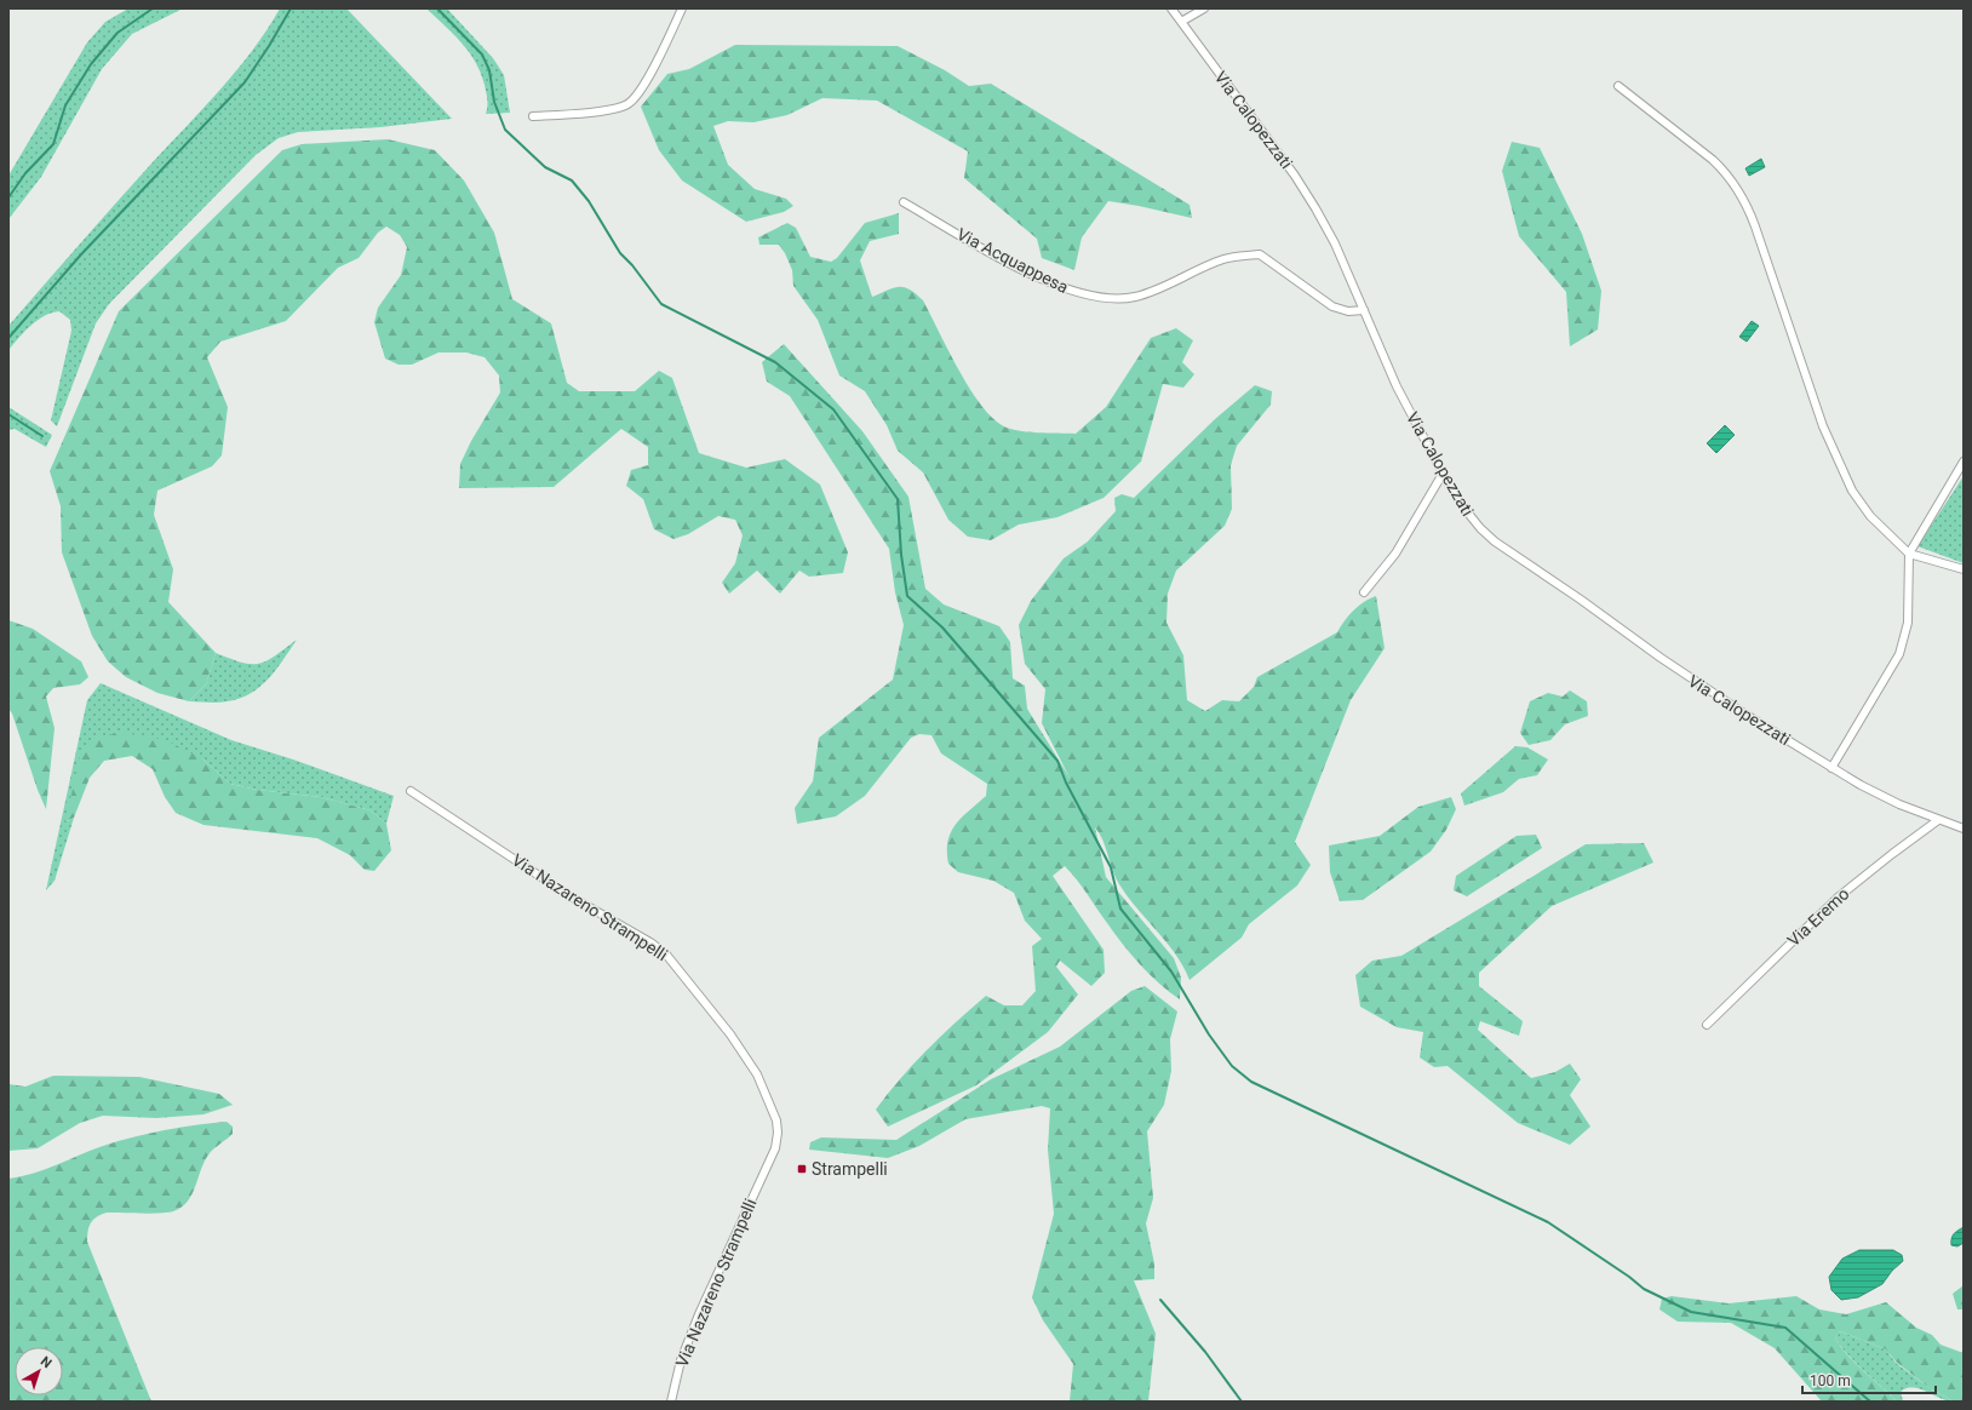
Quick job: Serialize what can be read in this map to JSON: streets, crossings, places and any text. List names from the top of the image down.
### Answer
{
  "streets": {
    "street": [
      "Via Calopezzati",
      "Via Acquappesa",
      "Via Nazareno Strampelli",
      "Via Eremo"
    ]
  },
  "crossings": [
    ["Via Calopezzati", "Via Acquappesa"],
    ["Via Calopezzati", "Via Eremo"]
  ],
  "places": {
    "transit": ["Strampelli"]
  },
  "scale_bar": "100 m",
  "north": "top right"
}
